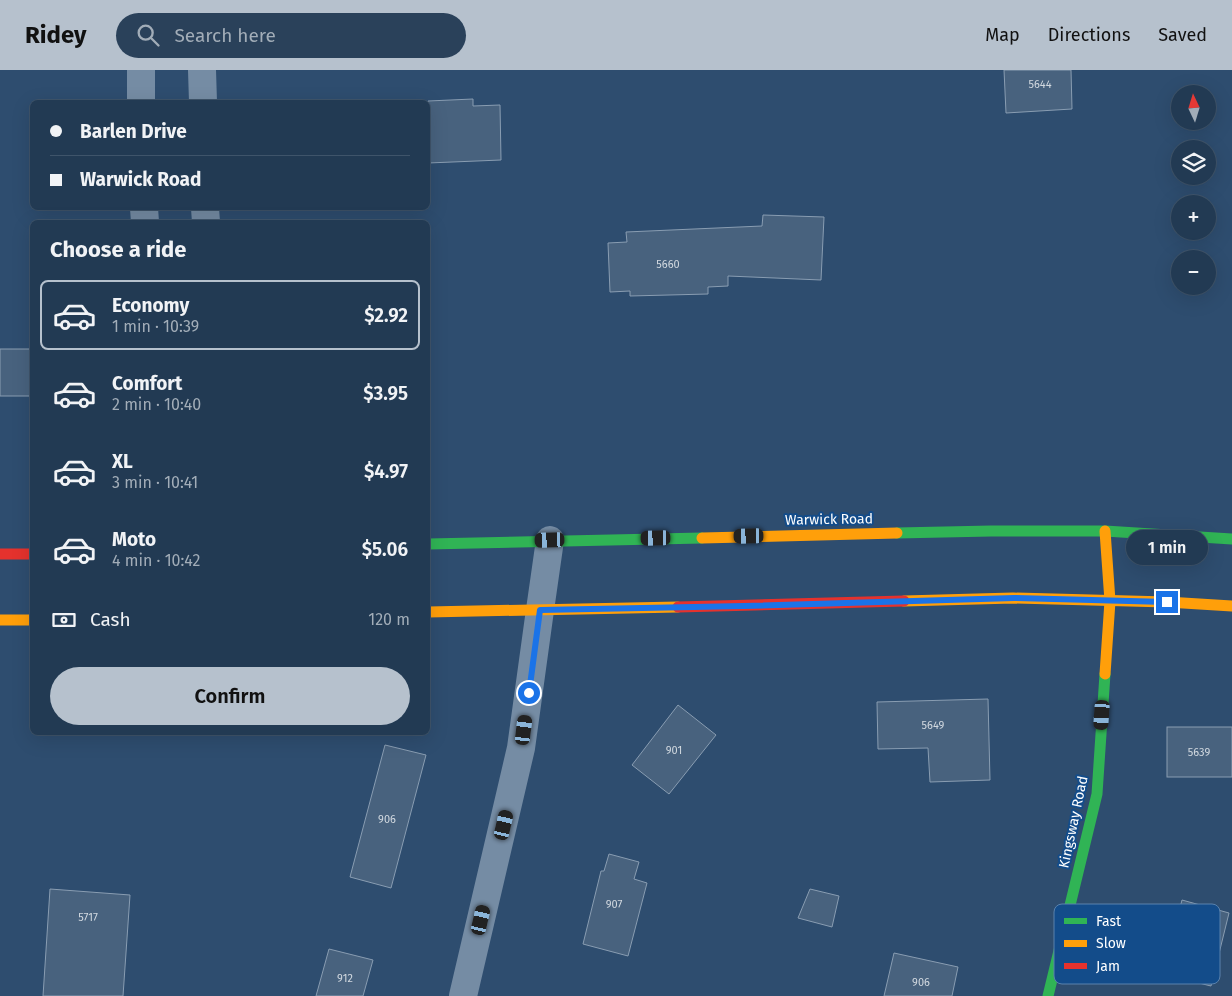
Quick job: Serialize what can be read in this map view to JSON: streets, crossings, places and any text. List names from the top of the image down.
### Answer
{
  "streets": {
    "main road": ["Warwick Road", "Kingsway Road"]
  },
  "crossings": [
    ["Warwick Road", "Kingsway Road"]
  ],
  "house_numbers": [
    "5644",
    "5660",
    "5649",
    "901",
    "5639",
    "906",
    "907",
    "5717",
    "912",
    "906"
  ],
  "legend": ["Fast", "Slow", "Jam"],
  "north": "top",
  "page": {
    "header": "Ridey",
    "search": "Search here",
    "nav": ["Map", "Directions", "Saved"],
    "map_buttons": ["+", "−"],
    "banner": ["Barlen Drive", "Warwick Road"],
    "heading": "Choose a ride",
    "list": [
      {
        "name": "Economy",
        "note": "1 min · 10:39",
        "value": "$2.92"
      },
      {
        "name": "Comfort",
        "note": "2 min · 10:40",
        "value": "$3.95"
      },
      {
        "name": "XL",
        "note": "3 min · 10:41",
        "value": "$4.97"
      },
      {
        "name": "Moto",
        "note": "4 min · 10:42",
        "value": "$5.06"
      }
    ],
    "bubble": "1 min",
    "pay": ["Cash", "120 m"],
    "buttons": "Confirm"
  }
}
